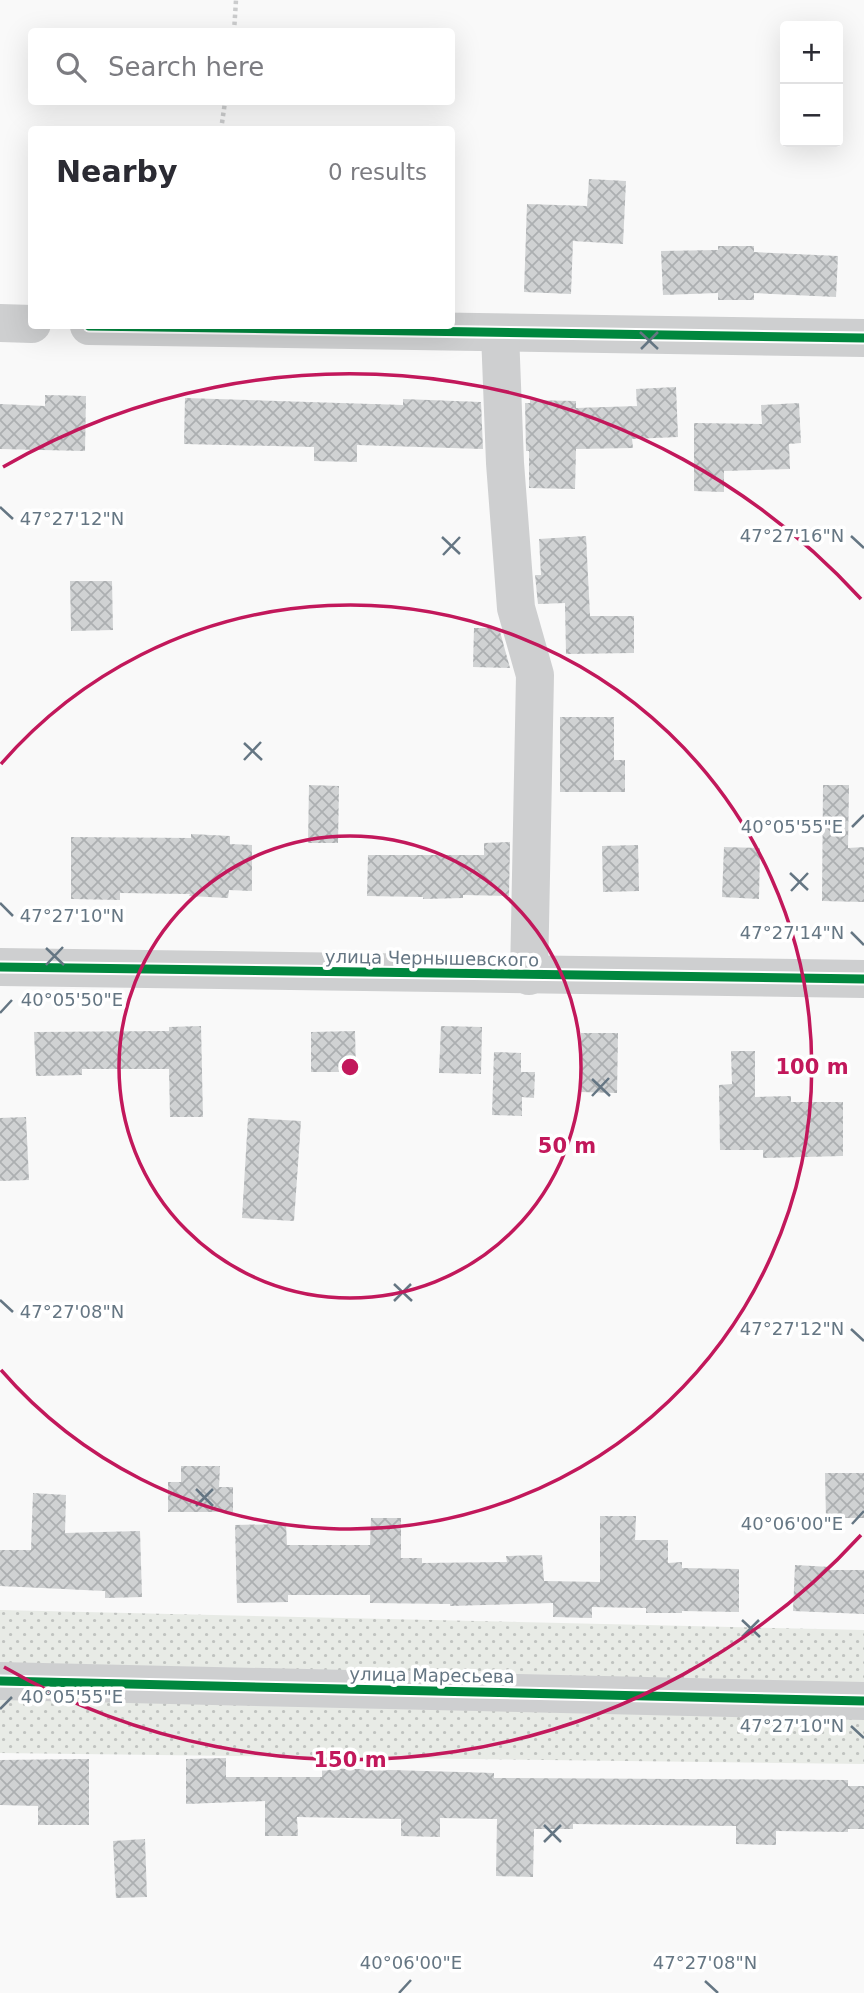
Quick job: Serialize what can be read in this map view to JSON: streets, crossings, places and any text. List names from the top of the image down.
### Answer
{
  "streets": {
    "street": ["улица Чернышевского", "улица Маресьева"]
  },
  "page": {
    "map_buttons": ["+", "−"],
    "search": "Search here",
    "heading": ["Nearby", "0 results"]
  },
  "coordinates": [
    "47°27'12\"N",
    "47°27'16\"N",
    "40°05'55\"E",
    "47°27'10\"N",
    "47°27'14\"N",
    "40°05'50\"E",
    "47°27'08\"N",
    "40°06'00\"E"
  ],
  "rings": ["100 m", "50 m", "150 m"]
}
